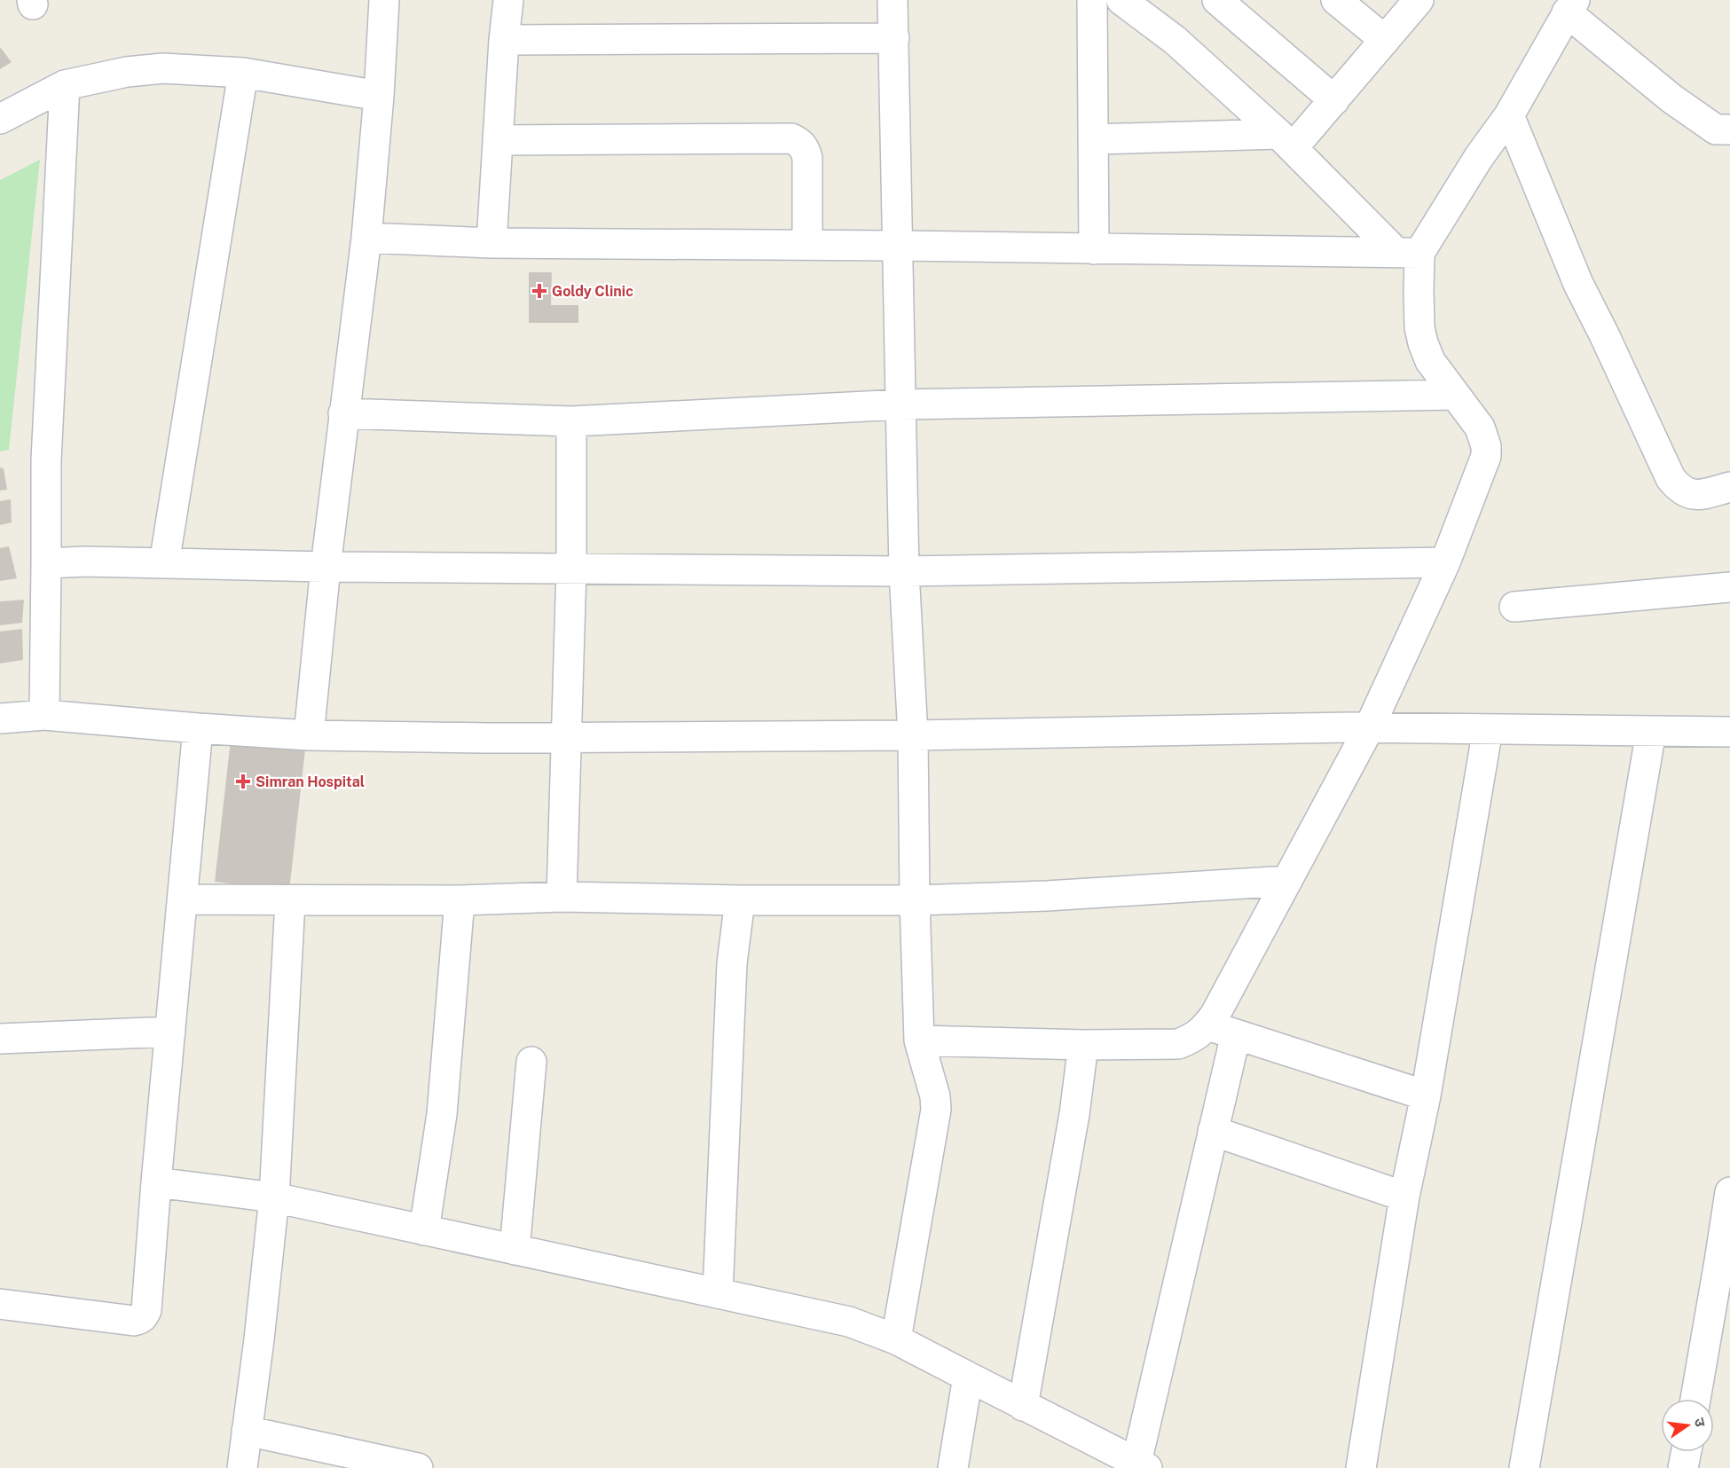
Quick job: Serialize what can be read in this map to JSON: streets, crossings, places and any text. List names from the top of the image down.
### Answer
{
  "places": {
    "health": ["Goldy Clinic", "Simran Hospital"]
  },
  "north": "right"
}
